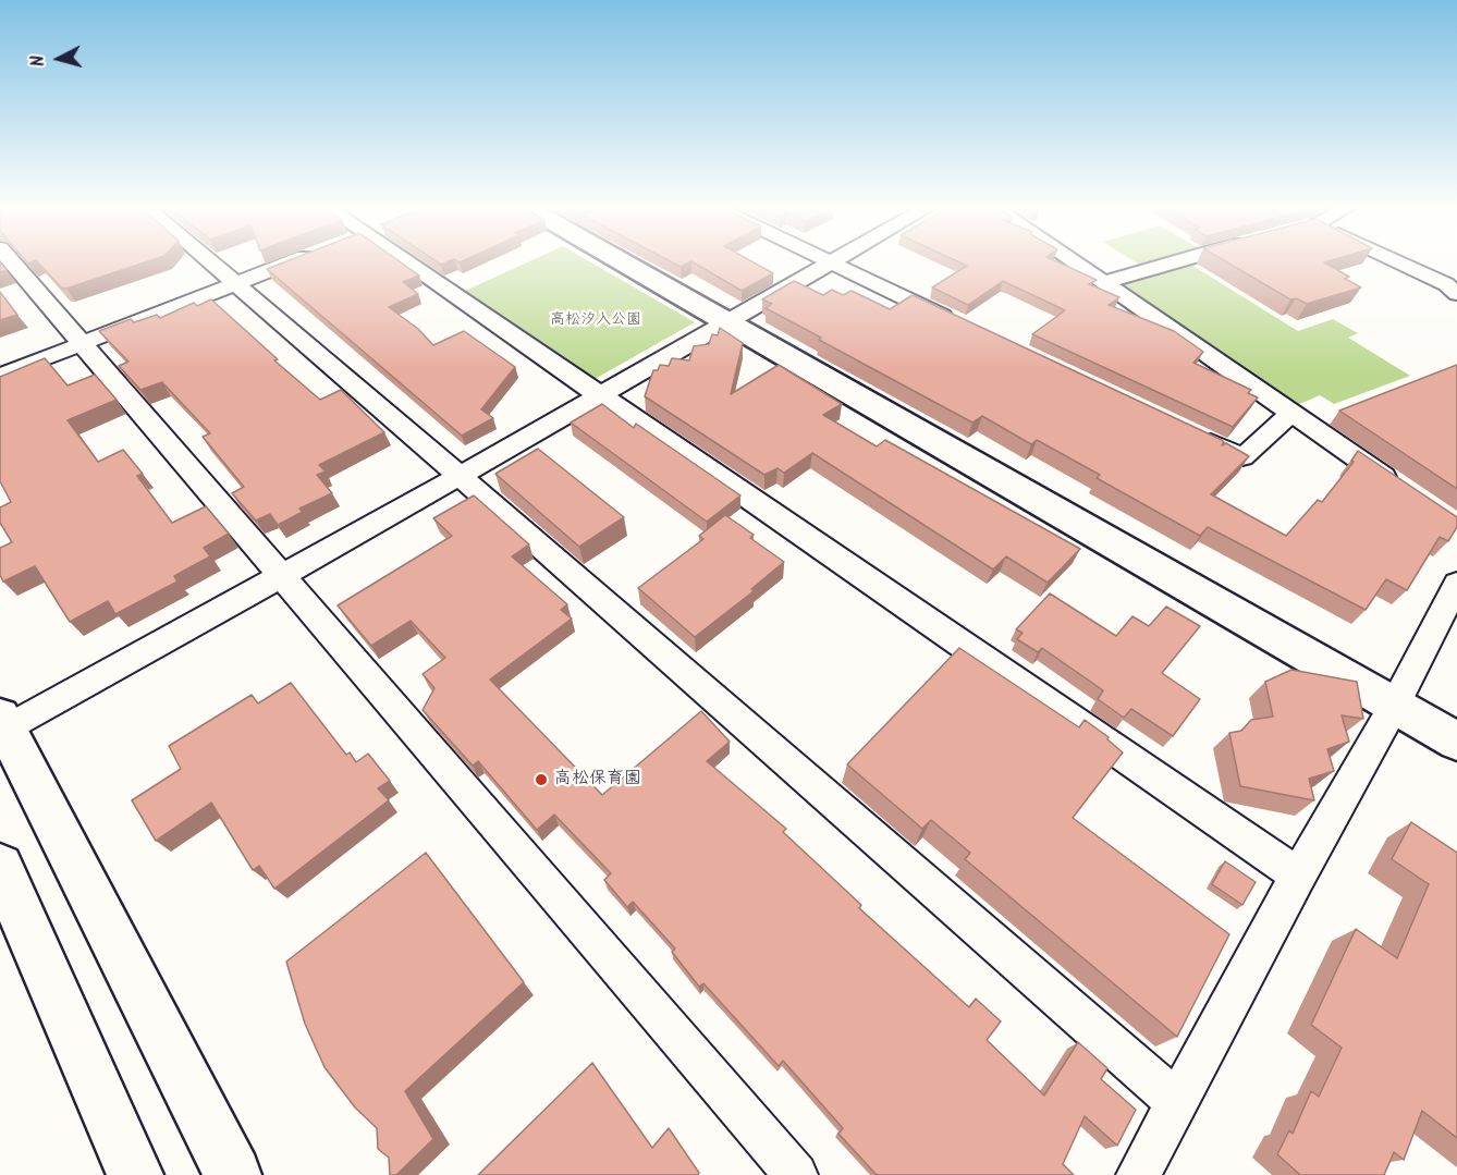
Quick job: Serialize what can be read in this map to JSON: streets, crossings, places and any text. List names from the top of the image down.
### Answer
{
  "parks": ["高松汐入公園"],
  "places": ["高松保育園"],
  "north": "left"
}
